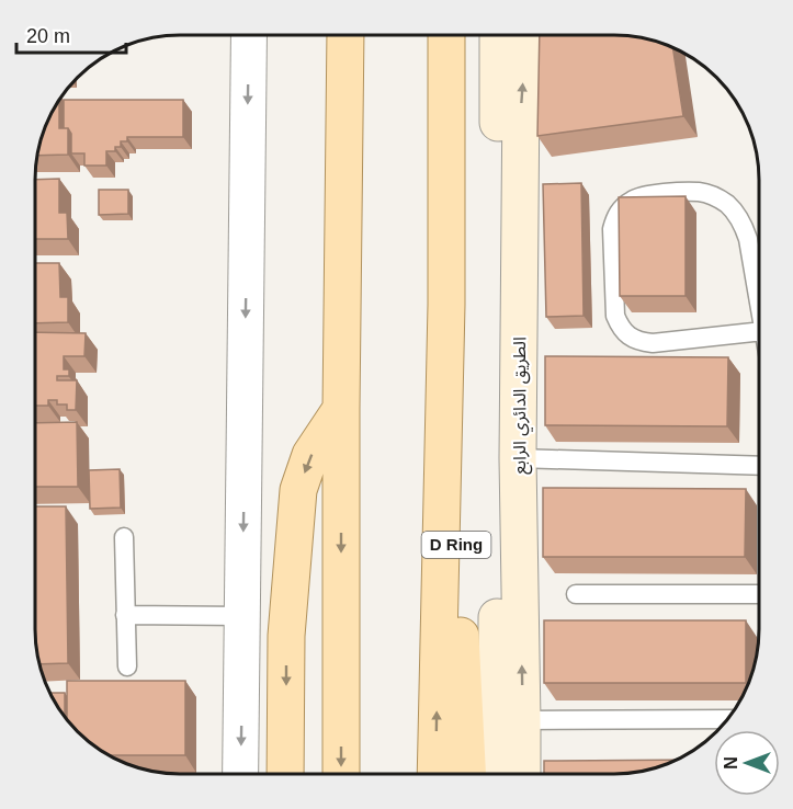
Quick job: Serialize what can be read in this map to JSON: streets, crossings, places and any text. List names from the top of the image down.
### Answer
{
  "streets": {
    "main road": ["D Ring"],
    "street": ["الطريق الدائري الرابع"]
  },
  "scale_bar": "20 m",
  "north": "left"
}
